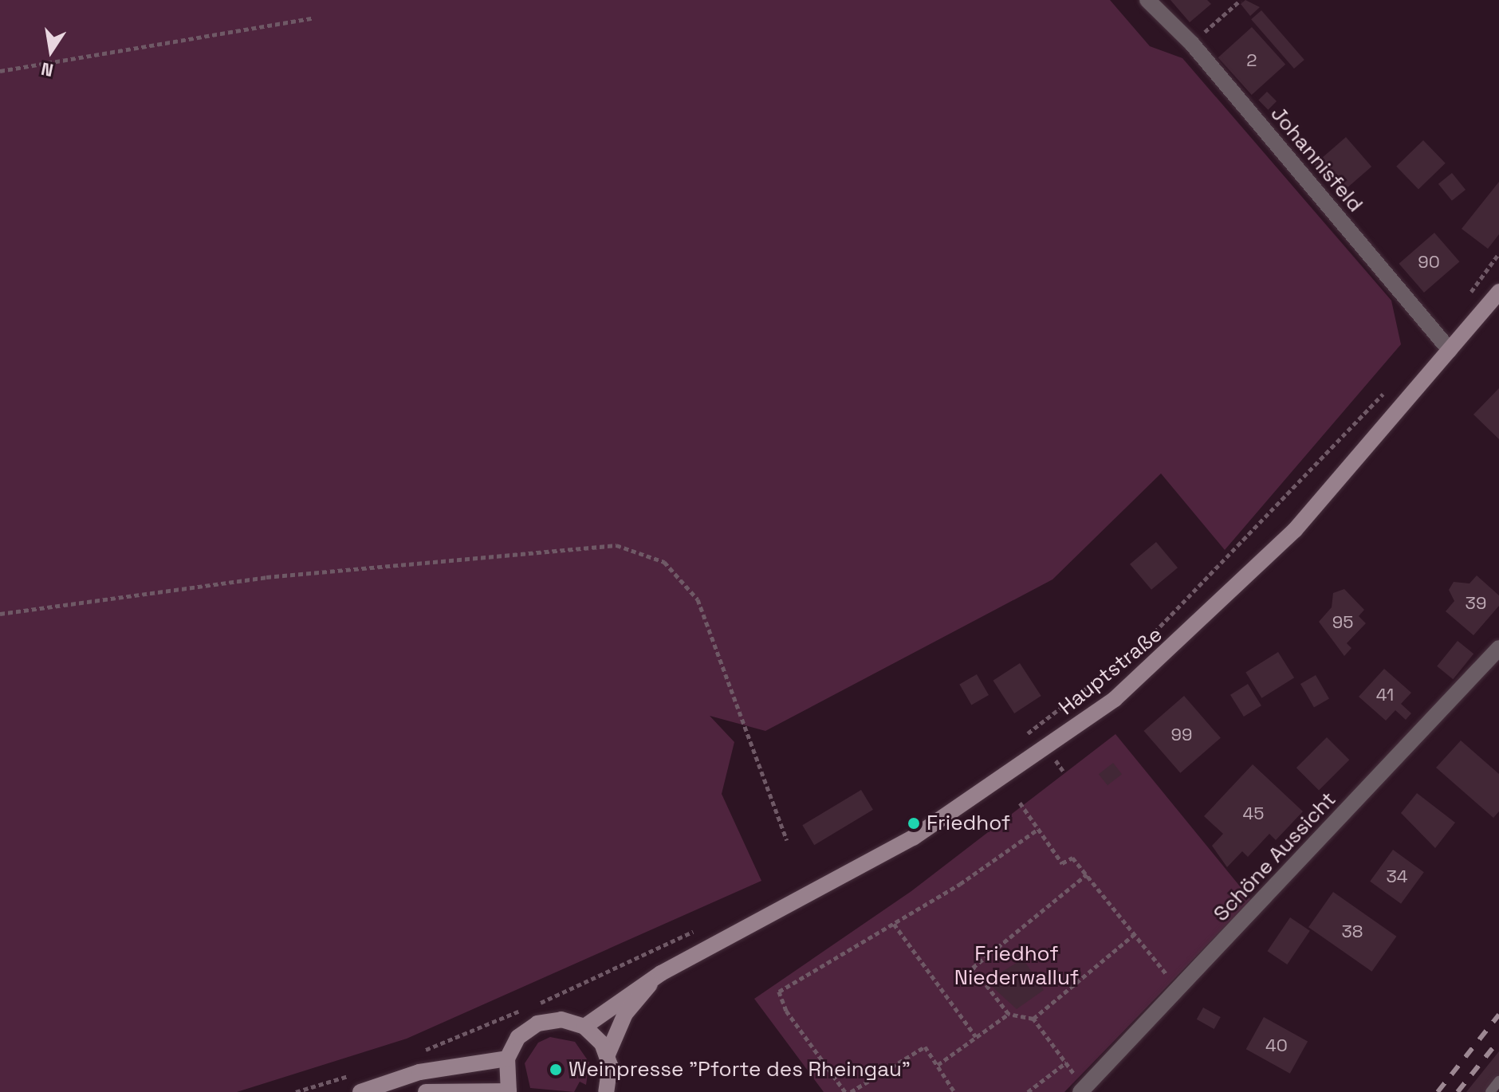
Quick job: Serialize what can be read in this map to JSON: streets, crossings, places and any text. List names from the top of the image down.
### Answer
{
  "streets": {
    "street": ["Johannisfeld", "Hauptstraße", "Schöne Aussicht"]
  },
  "crossings": [
    ["Johannisfeld", "Hauptstraße"]
  ],
  "parks": ["Friedhof Niederwalluf"],
  "places": ["Friedhof", "Weinpresse \"Pforte des Rheingau\""],
  "house_numbers": [
    "2",
    "90",
    "39",
    "95",
    "41",
    "99",
    "45",
    "34",
    "38",
    "40"
  ],
  "north": "bottom"
}
